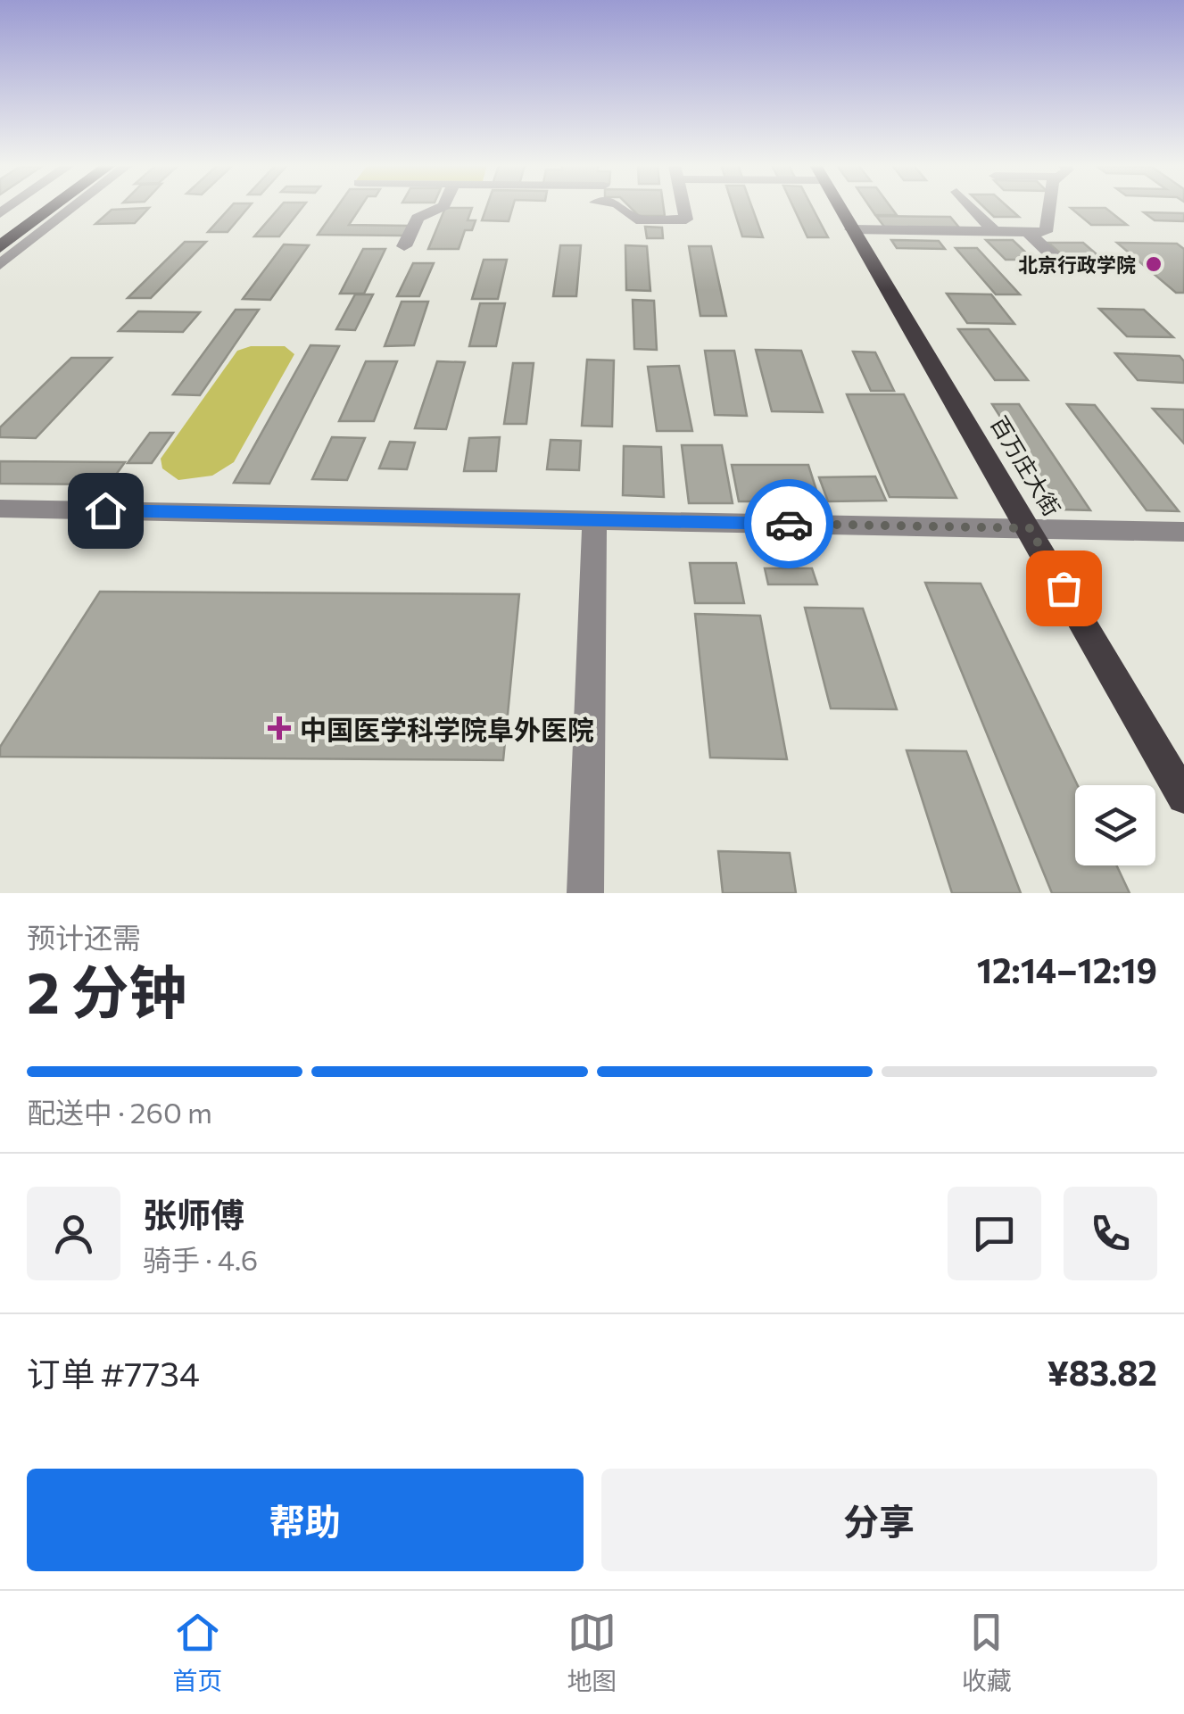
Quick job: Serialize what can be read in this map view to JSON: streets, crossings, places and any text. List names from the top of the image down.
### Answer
{
  "streets": {
    "main road": ["百万庄大街"]
  },
  "places": {
    "other": ["北京行政学院"],
    "health": ["中国医学科学院阜外医院"]
  },
  "page": {
    "heading": ["2 分钟", "预计还需", "12:14–12:19"],
    "panel": [
      "张师傅",
      "骑手 · 4.6",
      "订单 #7734",
      "¥83.82"
    ],
    "bar": "配送中 · 260 m",
    "buttons": ["帮助", "分享"],
    "tabs": ["首页", "地图", "收藏"]
  }
}
